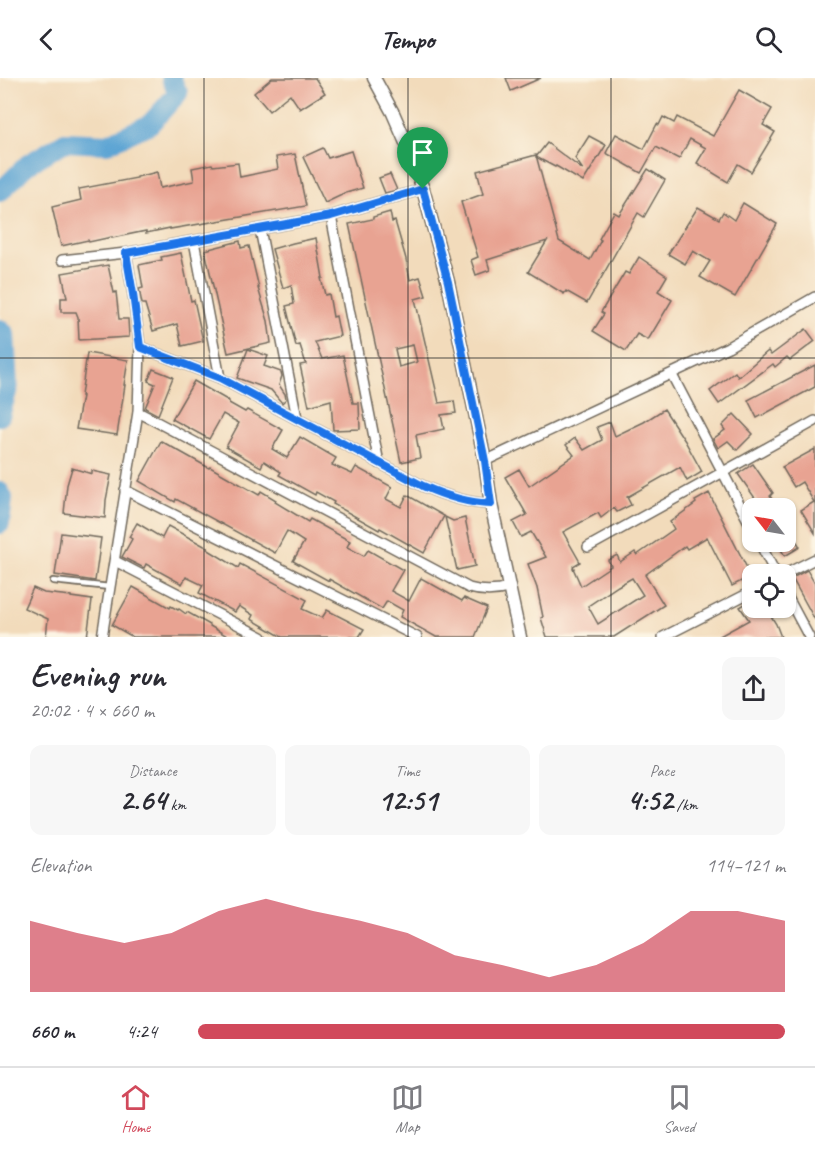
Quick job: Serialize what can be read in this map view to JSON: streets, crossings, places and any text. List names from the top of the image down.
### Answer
{
  "north": "top left",
  "page": {
    "header": "Tempo",
    "heading": ["Evening run", "20:02 · 4 × 660 m"],
    "stats": [
      ["Distance", "2.64 km"],
      ["Time", "12:51"],
      ["Pace", "4:52 /km"]
    ],
    "chart": ["Elevation", "114–121 m"],
    "list": [
      {
        "name": "660 m",
        "note": "4:24"
      }
    ],
    "tabs": ["Home", "Map", "Saved"]
  }
}
